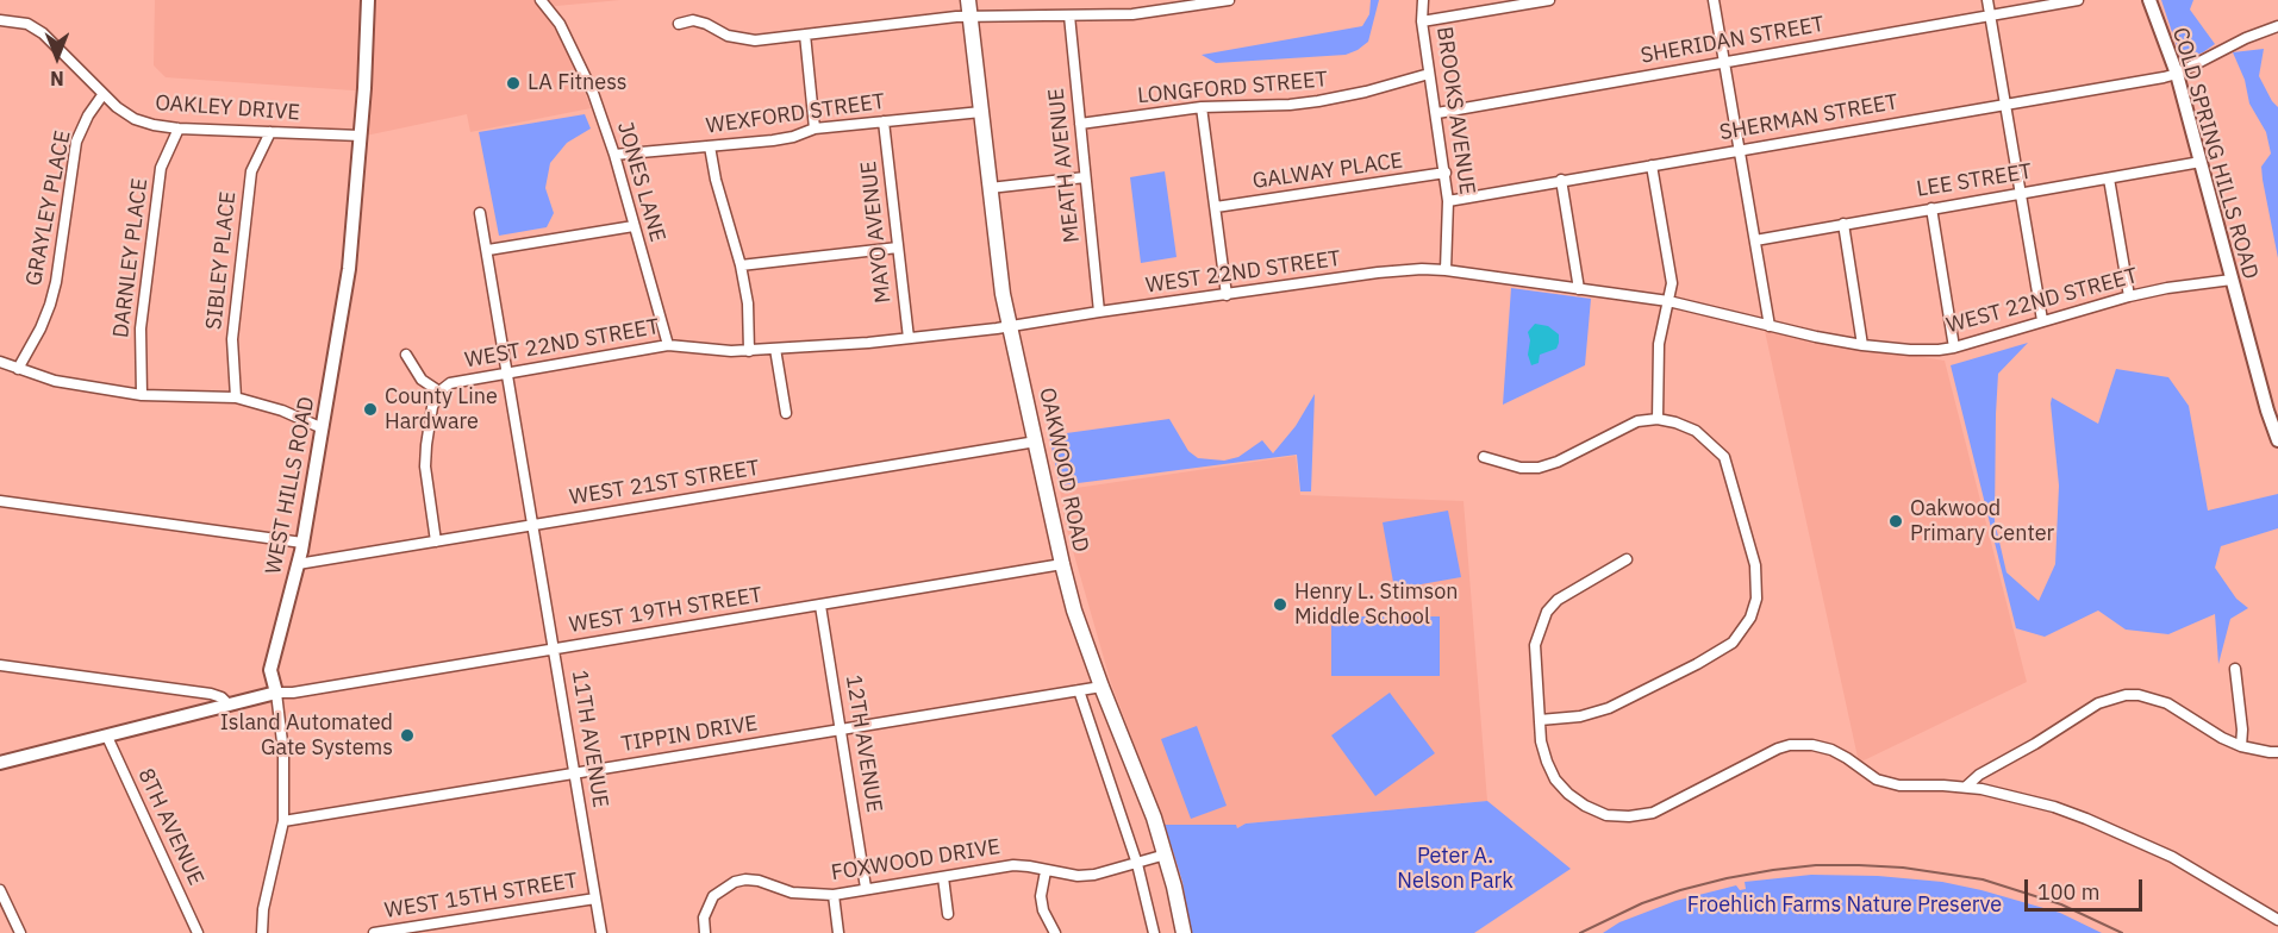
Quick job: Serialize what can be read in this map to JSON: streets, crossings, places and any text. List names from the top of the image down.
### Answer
{
  "streets": {
    "main road": ["OAKWOOD ROAD"],
    "street": [
      "SHERIDAN STREET",
      "LONGFORD STREET",
      "OAKLEY DRIVE",
      "BROOKS AVENUE",
      "WEXFORD STREET",
      "SHERMAN STREET",
      "COLD SPRING HILLS ROAD",
      "MEATH AVENUE",
      "GALWAY PLACE",
      "LEE STREET",
      "JONES LANE",
      "GRAYLEY PLACE",
      "MAYO AVENUE",
      "DARNLEY PLACE",
      "SIBLEY PLACE",
      "WEST 22ND STREET",
      "WEST 21ST STREET",
      "WEST HILLS ROAD",
      "WEST 19TH STREET",
      "TIPPIN DRIVE",
      "11TH AVENUE",
      "12TH AVENUE",
      "8TH AVENUE",
      "FOXWOOD DRIVE",
      "WEST 15TH STREET"
    ]
  },
  "crossings": [
    ["SHERIDAN STREET", "BROOKS AVENUE"],
    ["LONGFORD STREET", "BROOKS AVENUE"],
    ["LONGFORD STREET", "MEATH AVENUE"],
    ["OAKLEY DRIVE", "GRAYLEY PLACE"],
    ["OAKLEY DRIVE", "DARNLEY PLACE"],
    ["OAKLEY DRIVE", "SIBLEY PLACE"],
    ["OAKLEY DRIVE", "WEST HILLS ROAD"],
    ["BROOKS AVENUE", "SHERMAN STREET"],
    ["BROOKS AVENUE", "GALWAY PLACE"],
    ["BROOKS AVENUE", "WEST 22ND STREET"],
    ["WEXFORD STREET", "JONES LANE"],
    ["WEXFORD STREET", "MAYO AVENUE"],
    ["WEXFORD STREET", "OAKWOOD ROAD"],
    ["SHERMAN STREET", "COLD SPRING HILLS ROAD"],
    ["COLD SPRING HILLS ROAD", "LEE STREET"],
    ["COLD SPRING HILLS ROAD", "WEST 22ND STREET"],
    ["MEATH AVENUE", "WEST 22ND STREET"],
    ["JONES LANE", "WEST 22ND STREET"],
    ["MAYO AVENUE", "WEST 22ND STREET"],
    ["WEST 22ND STREET", "OAKWOOD ROAD"],
    ["WEST 22ND STREET", "11TH AVENUE"],
    ["OAKWOOD ROAD", "WEST 21ST STREET"],
    ["OAKWOOD ROAD", "WEST 19TH STREET"],
    ["OAKWOOD ROAD", "TIPPIN DRIVE"],
    ["OAKWOOD ROAD", "FOXWOOD DRIVE"],
    ["WEST 21ST STREET", "WEST HILLS ROAD"],
    ["WEST 21ST STREET", "11TH AVENUE"],
    ["WEST HILLS ROAD", "WEST 19TH STREET"],
    ["WEST 19TH STREET", "11TH AVENUE"],
    ["WEST 19TH STREET", "12TH AVENUE"],
    ["TIPPIN DRIVE", "11TH AVENUE"],
    ["TIPPIN DRIVE", "12TH AVENUE"],
    ["11TH AVENUE", "WEST 15TH STREET"],
    ["12TH AVENUE", "FOXWOOD DRIVE"]
  ],
  "parks": ["Peter A. Nelson Park", "Froehlich Farms Nature Preserve"],
  "places": [
    "LA Fitness",
    "County Line Hardware",
    "Oakwood Primary Center",
    "Henry L. Stimson Middle School",
    "Island Automated Gate Systems"
  ],
  "scale_bar": "100 m",
  "north": "bottom"
}
